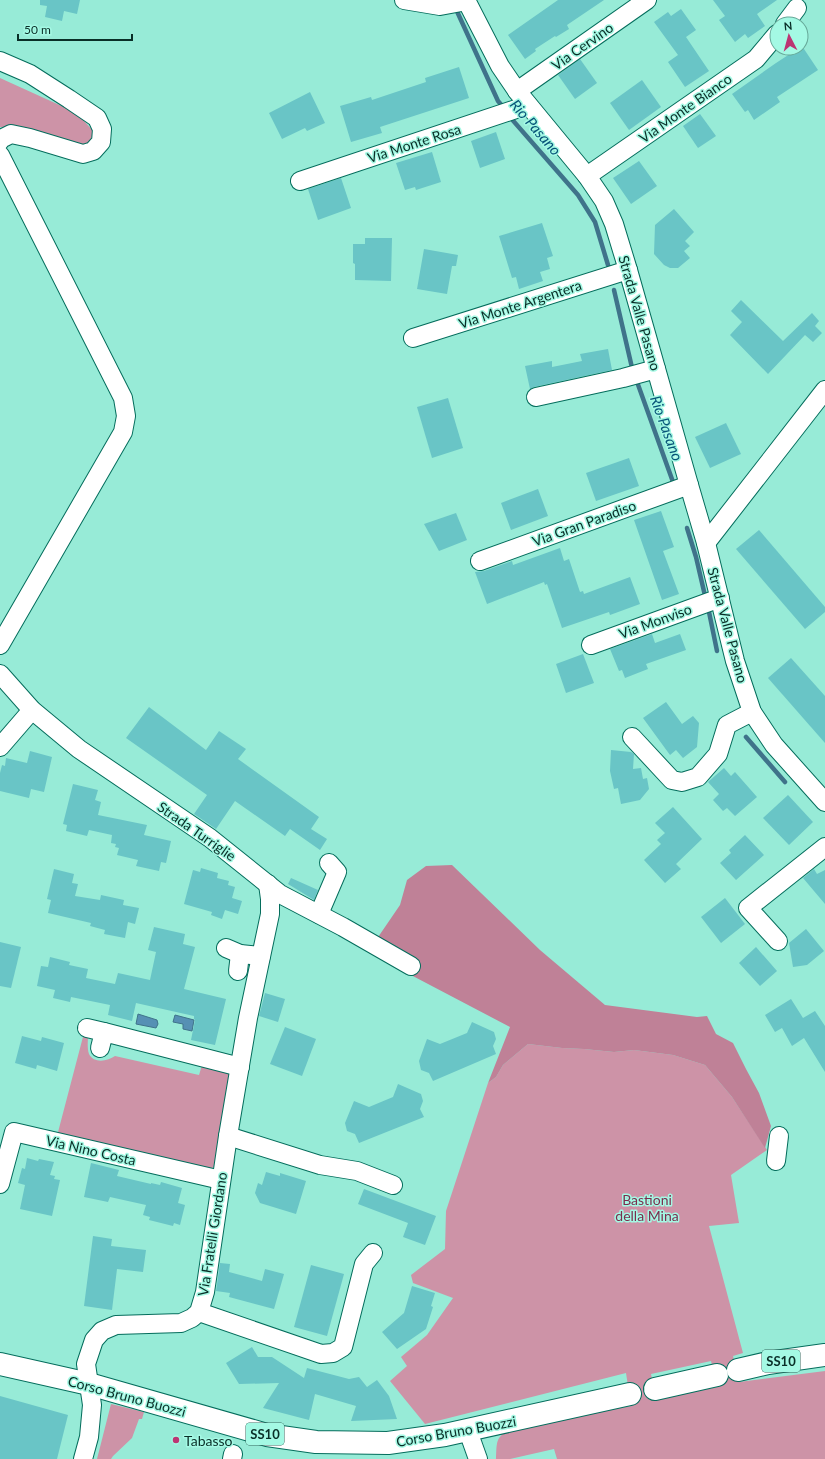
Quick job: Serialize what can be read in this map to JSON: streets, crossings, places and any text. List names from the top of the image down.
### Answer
{
  "streets": {
    "main road": ["SS10", "Corso Bruno Buozzi"],
    "street": [
      "Via Cervino",
      "Via Monte Bianco",
      "Via Monte Rosa",
      "Via Monte Argentera",
      "Strada Valle Pasano",
      "Via Gran Paradiso",
      "Via Monviso",
      "Strada Turriglie",
      "Via Nino Costa",
      "Via Fratelli Giordano"
    ]
  },
  "crossings": [
    ["Via Cervino", "Via Monte Rosa"],
    ["Via Cervino", "Strada Valle Pasano"],
    ["Via Monte Bianco", "Strada Valle Pasano"],
    ["Via Monte Rosa", "Strada Valle Pasano"],
    ["Via Monte Argentera", "Strada Valle Pasano"],
    ["Strada Valle Pasano", "Via Gran Paradiso"],
    ["Strada Valle Pasano", "Via Monviso"],
    ["Strada Turriglie", "Via Fratelli Giordano"],
    ["Via Nino Costa", "Via Fratelli Giordano"],
    ["Via Fratelli Giordano", "Corso Bruno Buozzi"]
  ],
  "water": ["Rio Pasano"],
  "parks": ["Bastioni della Mina"],
  "places": ["Tabasso"],
  "scale_bar": "50 m",
  "north": "top"
}
